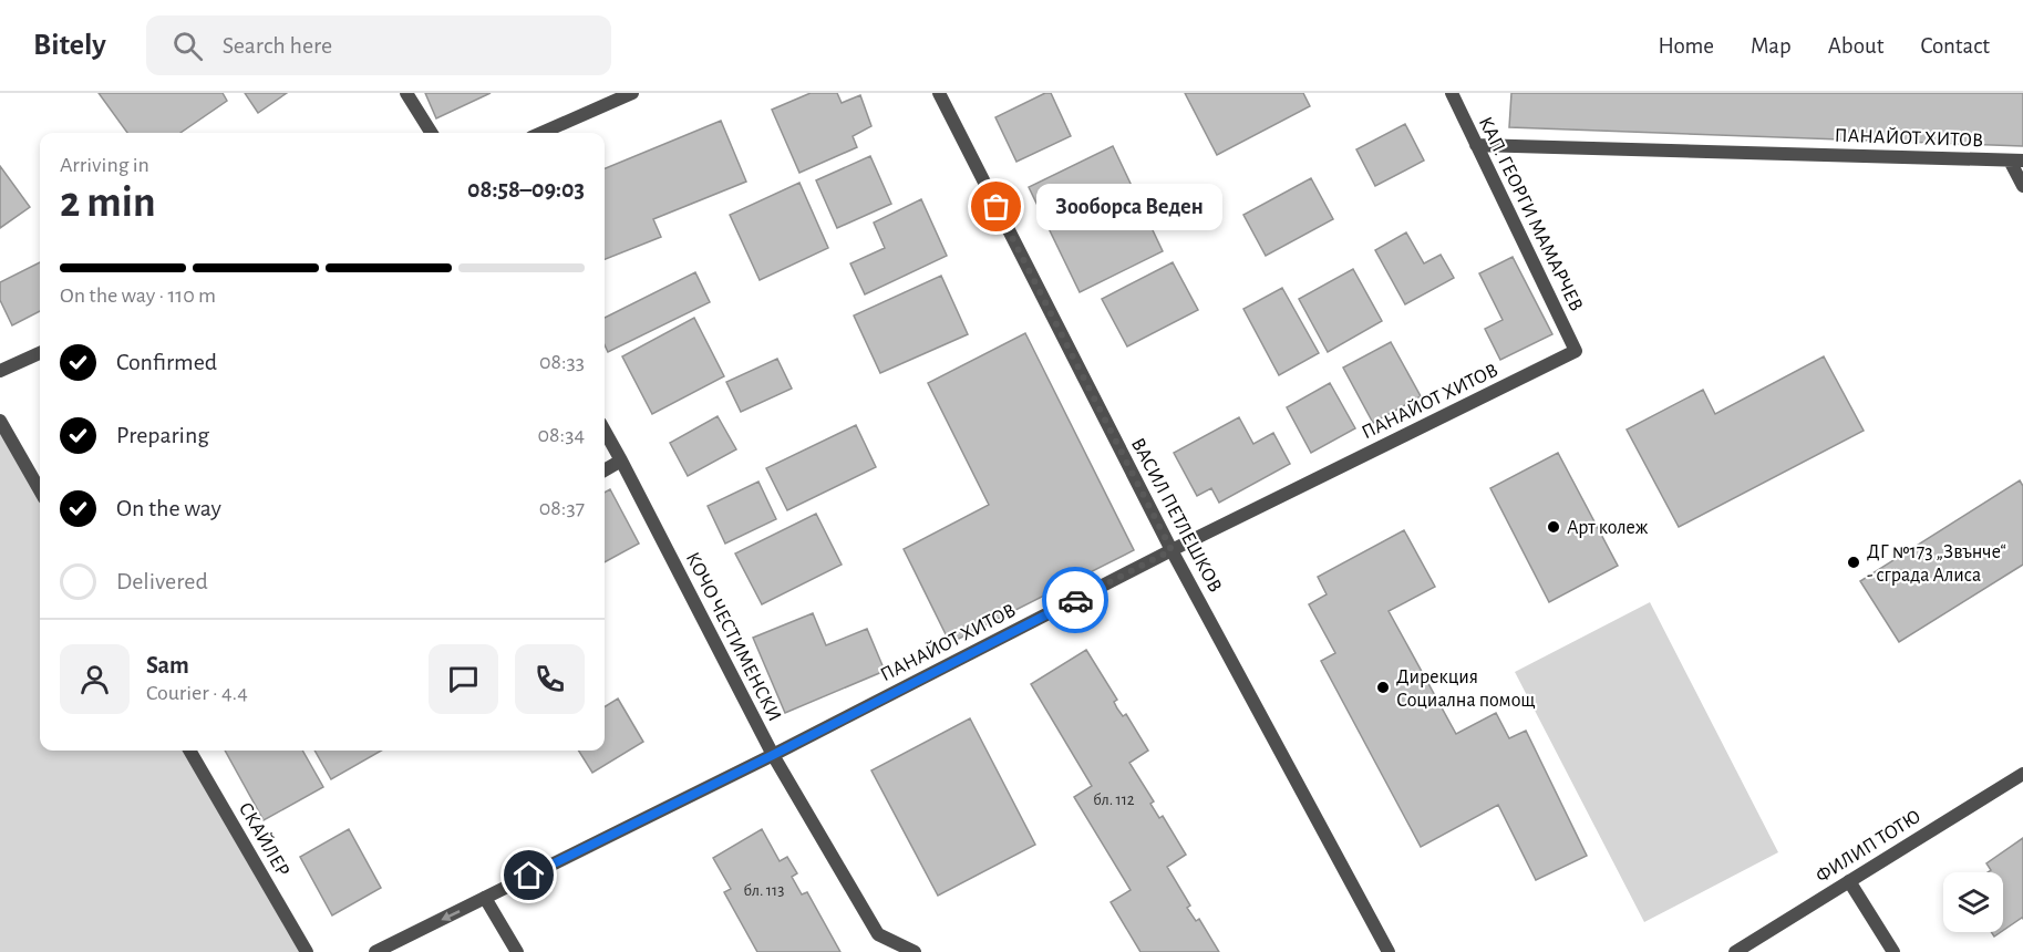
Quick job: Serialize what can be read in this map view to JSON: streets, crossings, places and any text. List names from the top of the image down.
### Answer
{
  "streets": {
    "street": [
      "ПАНАЙОТ ХИТОВ",
      "КАП. ГЕОРГИ МАМАРЧЕВ",
      "ВАСИЛ ПЕТЛЕШКОВ",
      "КОЧО ЧЕСТИМЕНСКИ",
      "СКАЙЛЕР",
      "ФИЛИП ТОТЮ"
    ]
  },
  "crossings": [
    ["ПАНАЙОТ ХИТОВ", "КАП. ГЕОРГИ МАМАРЧЕВ"],
    ["ПАНАЙОТ ХИТОВ", "ВАСИЛ ПЕТЛЕШКОВ"],
    ["ПАНАЙОТ ХИТОВ", "КОЧО ЧЕСТИМЕНСКИ"]
  ],
  "places": [
    "Зооборса Веден",
    "Арт колеж",
    "ДГ №173 „Звънче“ - сграда Алиса",
    "Дирекция Социална помощ"
  ],
  "house_numbers": ["бл. 112", "бл. 113"],
  "page": {
    "header": "Bitely",
    "search": "Search here",
    "nav": [
      "Home",
      "Map",
      "About",
      "Contact"
    ],
    "heading": ["2 min", "Arriving in", "08:58–09:03"],
    "panel": ["Sam", "Courier · 4.4"],
    "bubble": "Зооборса Веден",
    "bar": "On the way · 110 m",
    "list": [
      ["Confirmed", "08:33"],
      ["Preparing", "08:34"],
      ["On the way", "08:37"],
      "Delivered"
    ]
  }
}
